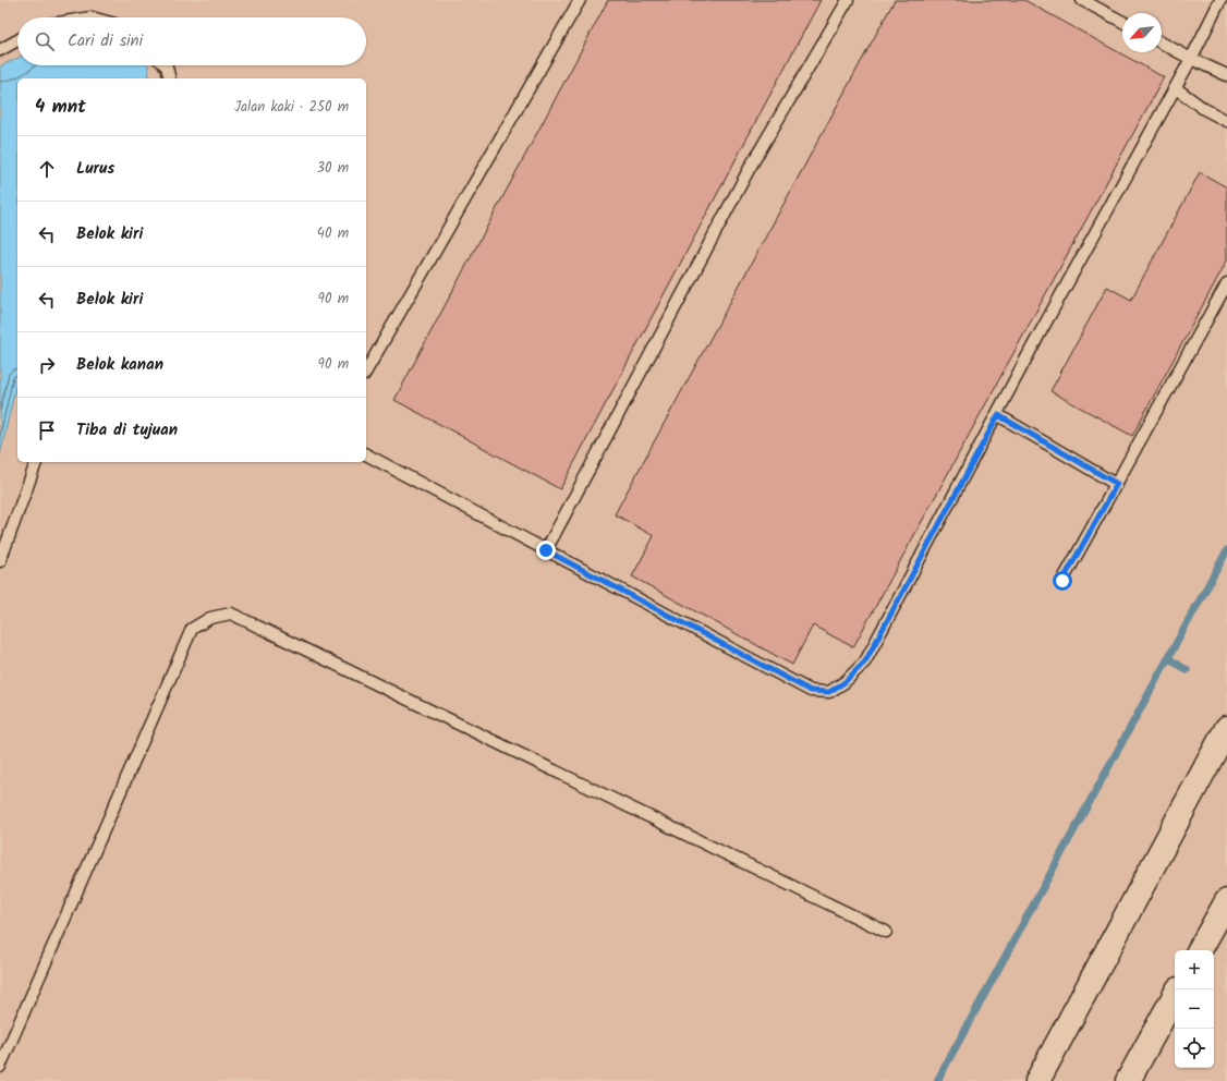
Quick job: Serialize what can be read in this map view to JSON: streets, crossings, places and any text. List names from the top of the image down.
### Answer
{
  "north": "bottom left",
  "page": {
    "search": "Cari di sini",
    "heading": ["4 mnt", "Jalan kaki · 250 m"],
    "list": [
      ["Lurus", "30 m"],
      ["Belok kiri", "40 m"],
      ["Belok kiri", "90 m"],
      ["Belok kanan", "90 m"],
      "Tiba di tujuan"
    ],
    "map_buttons": ["+", "−"]
  }
}
